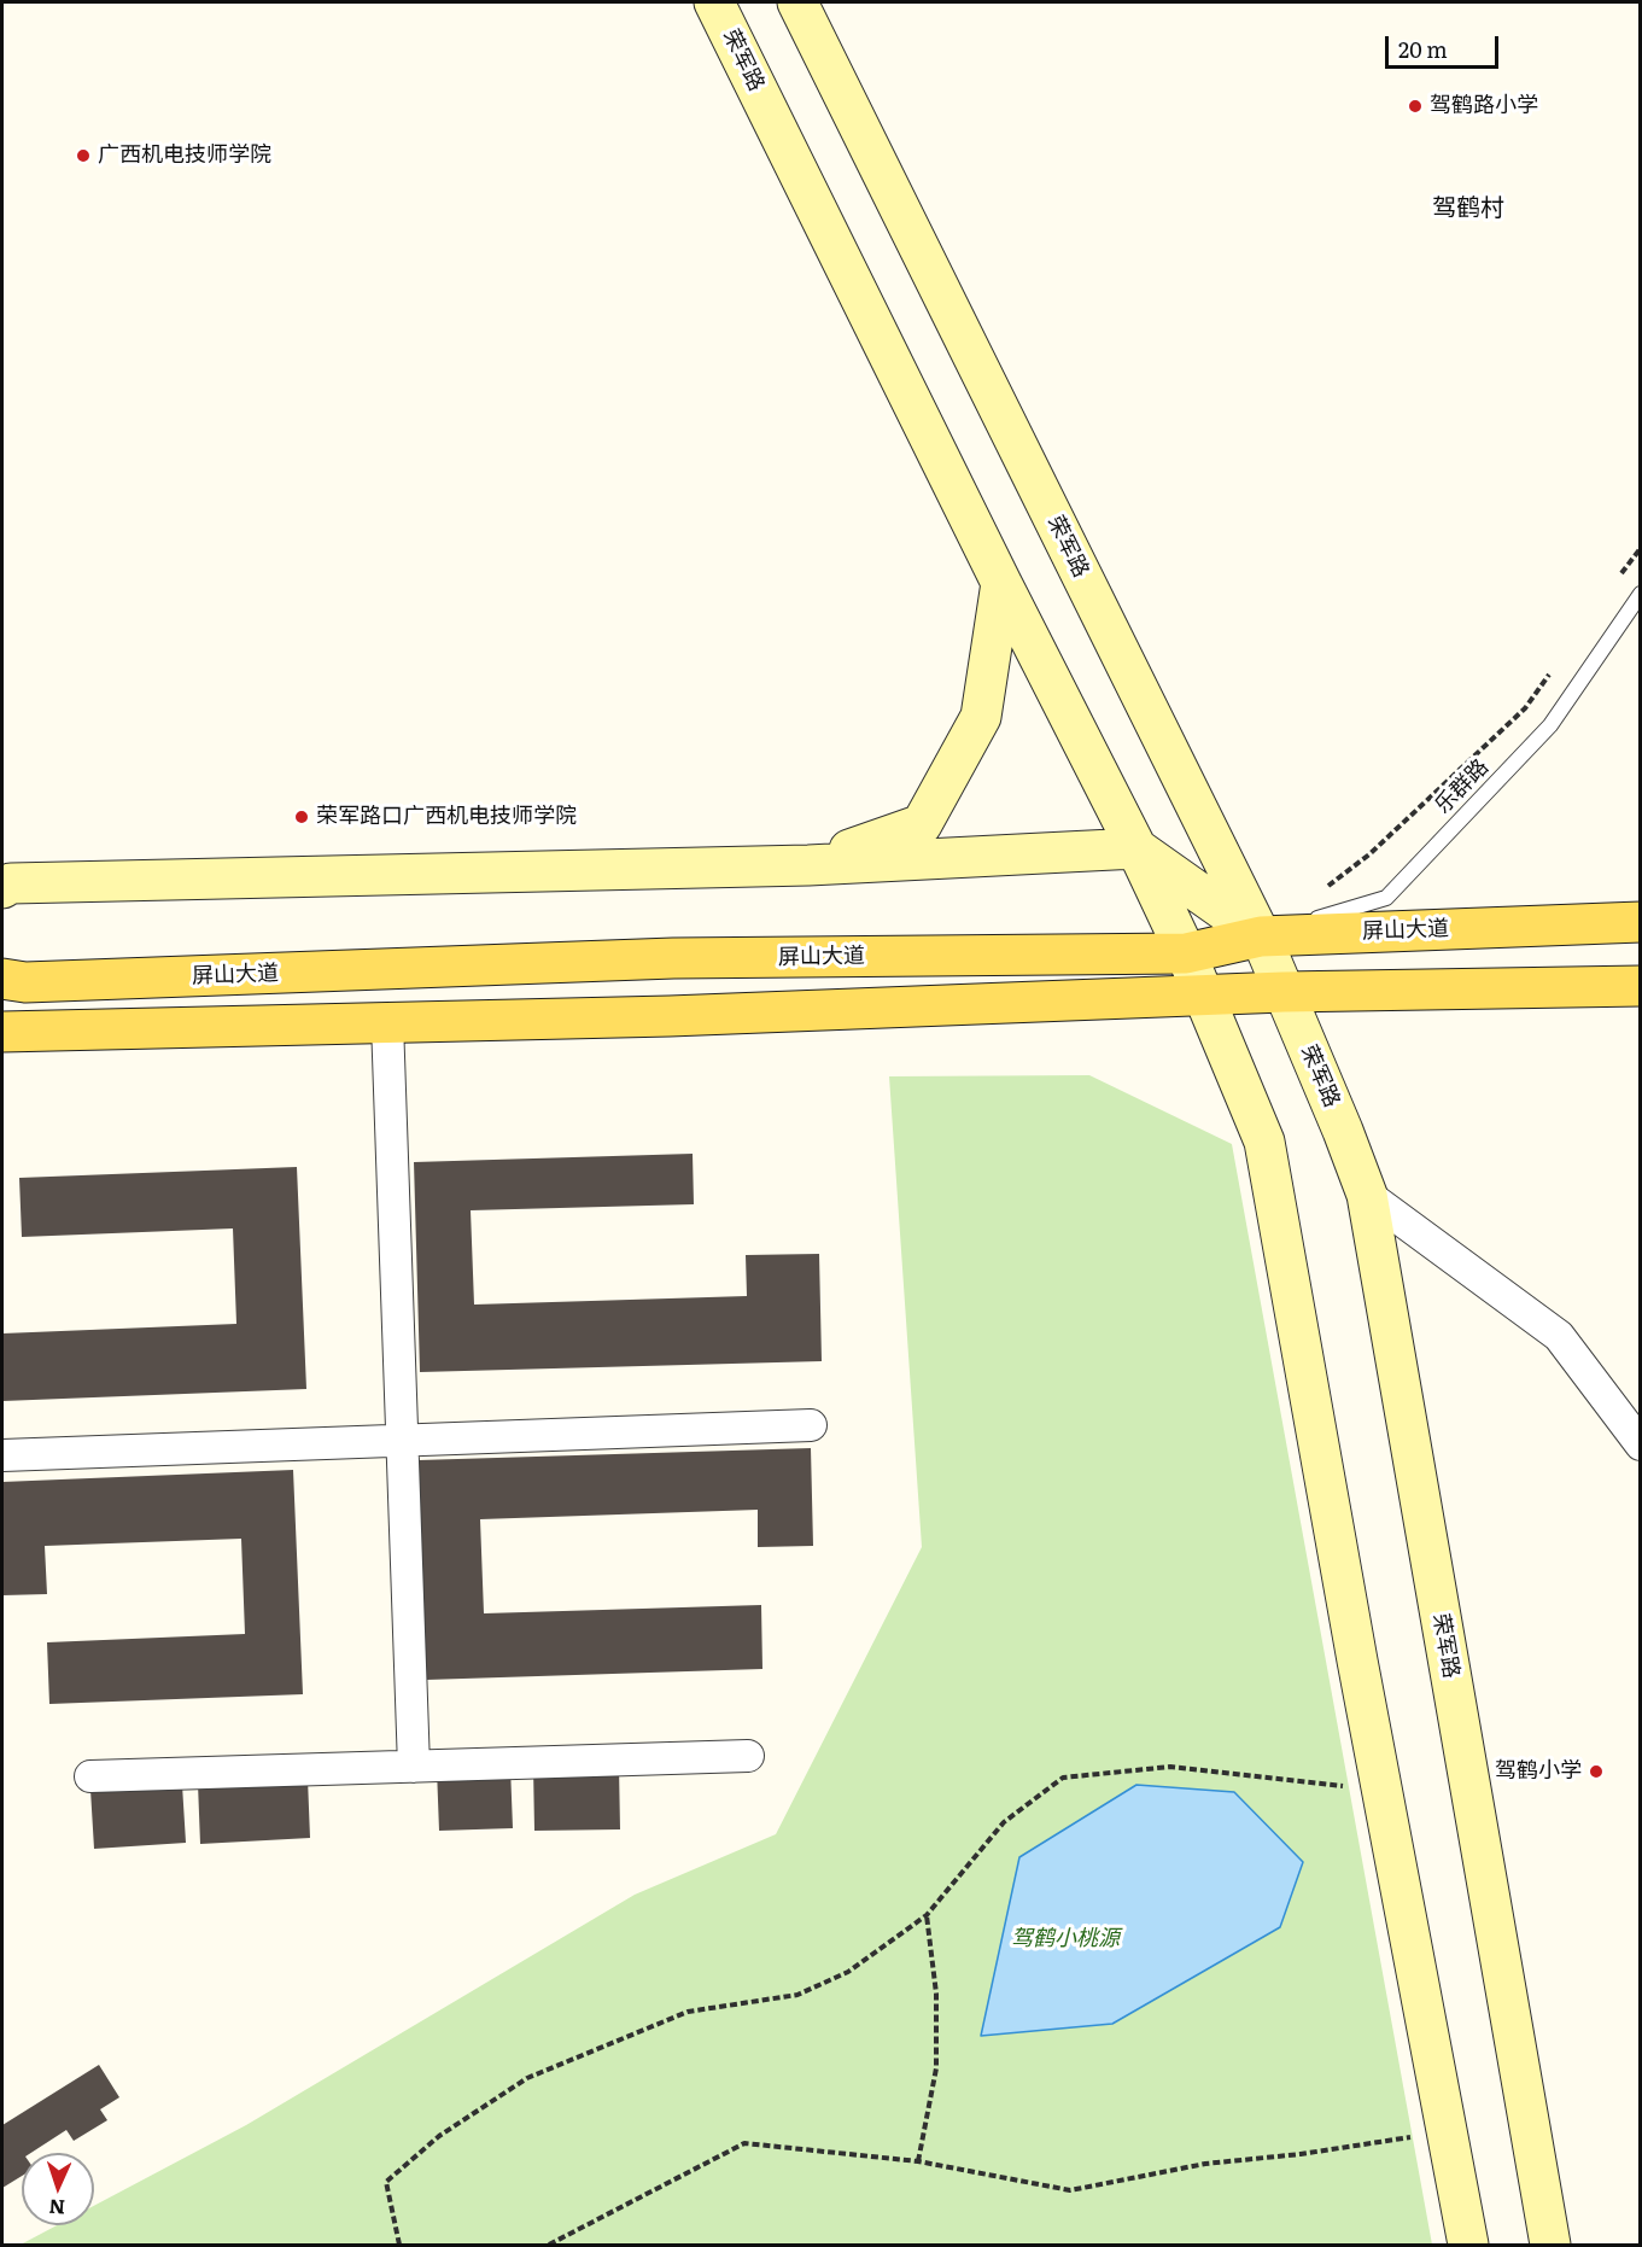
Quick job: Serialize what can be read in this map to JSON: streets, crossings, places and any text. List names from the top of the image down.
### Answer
{
  "streets": {
    "main road": ["荣军路", "屏山大道"],
    "lane": ["乐群路"]
  },
  "crossings": [
    ["荣军路", "乐群路"],
    ["荣军路", "屏山大道"],
    ["乐群路", "屏山大道"]
  ],
  "districts": ["驾鹤村"],
  "parks": ["驾鹤小桃源"],
  "places": [
    "驾鹤路小学",
    "广西机电技师学院",
    "荣军路口广西机电技师学院",
    "驾鹤小学"
  ],
  "scale_bar": "20 m",
  "north": "bottom"
}
